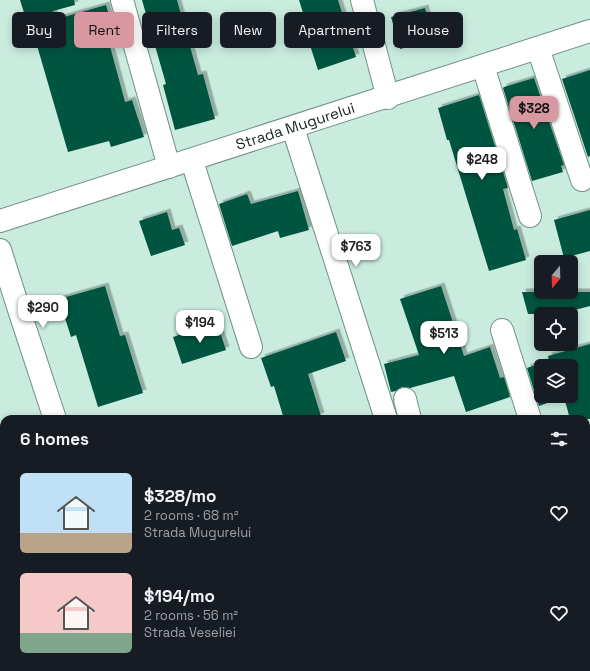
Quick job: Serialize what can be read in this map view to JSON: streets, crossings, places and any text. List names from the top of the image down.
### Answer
{
  "streets": {
    "street": ["Strada Mugurelui"]
  },
  "north": "bottom",
  "page": {
    "chip": [
      "Buy",
      "Rent",
      "Filters",
      "New",
      "Apartment",
      "House"
    ],
    "price": [
      "$328",
      "$248",
      "$763",
      "$290",
      "$194",
      "$513"
    ],
    "heading": "6 homes",
    "list": [
      {
        "name": "$328/mo",
        "note": "2 rooms · 68 m² · Strada Mugurelui"
      },
      {
        "name": "$194/mo",
        "note": "2 rooms · 56 m² · Strada Veseliei"
      }
    ]
  }
}
